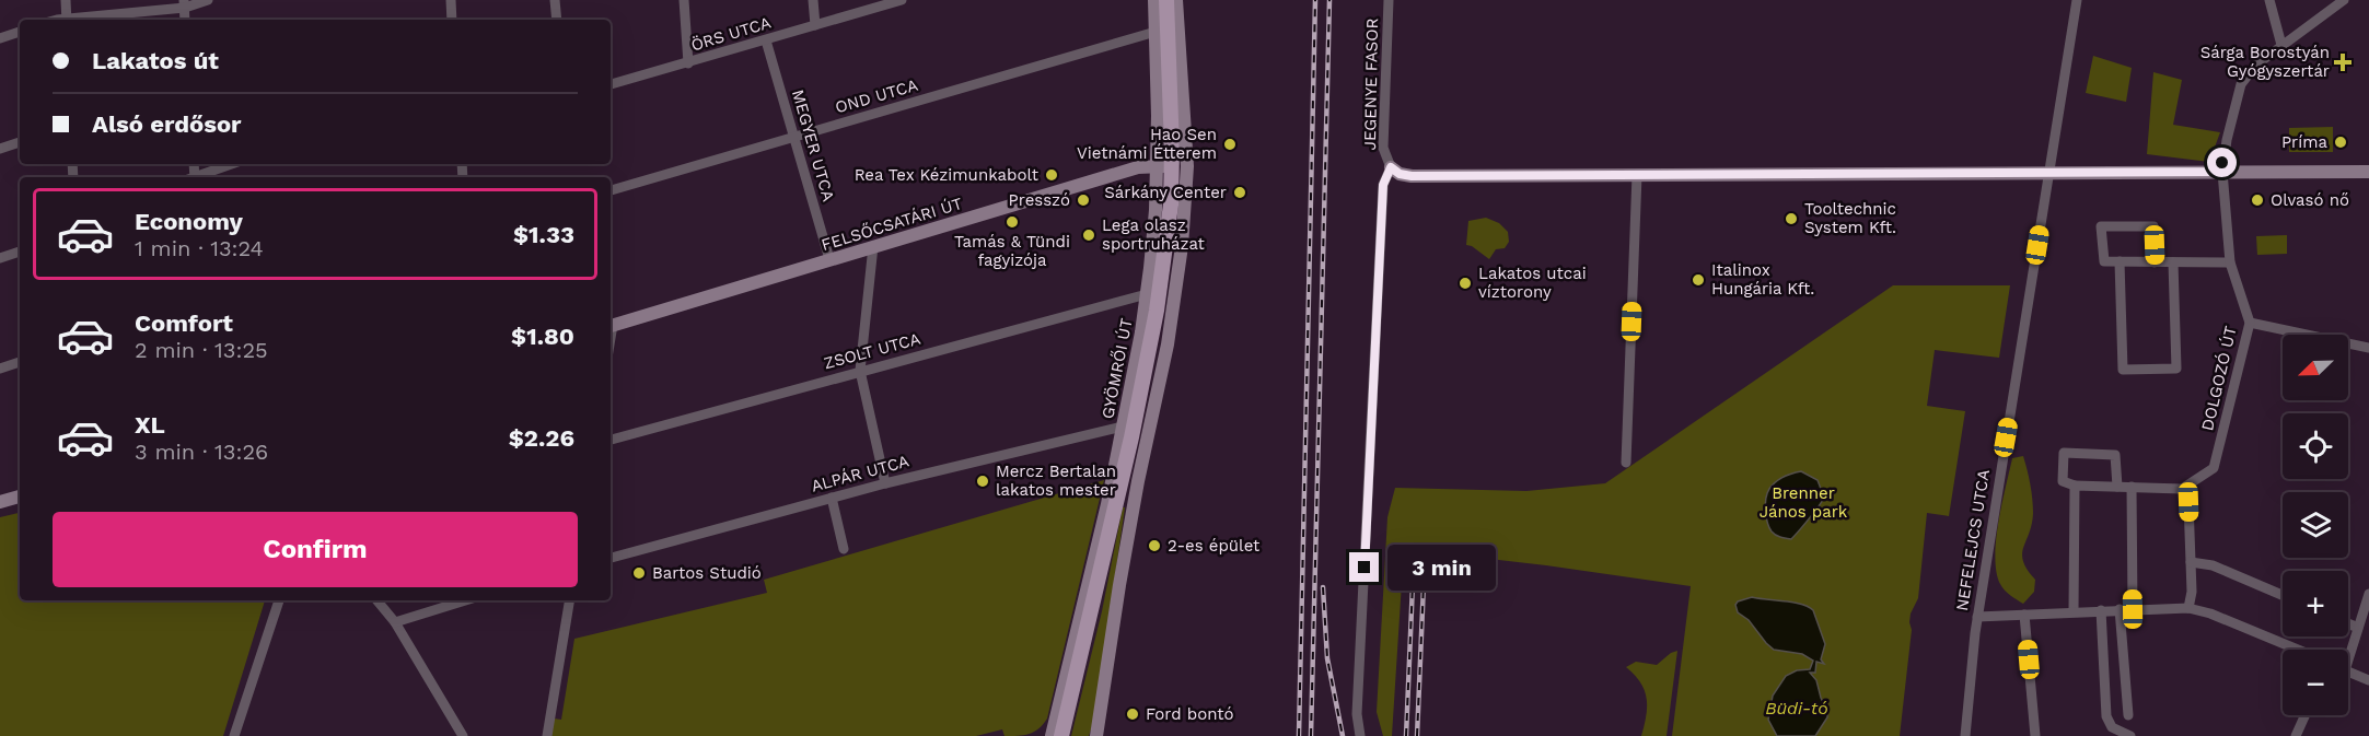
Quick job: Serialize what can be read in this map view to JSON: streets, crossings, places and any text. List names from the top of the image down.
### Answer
{
  "streets": {
    "street": [
      "ÖRS UTCA",
      "JEGENYE FASOR",
      "OND UTCA",
      "MEGYER UTCA",
      "FELSŐCSATÁRI ÚT",
      "ZSOLT UTCA",
      "GYÖMRŐI ÚT",
      "DOLGOZÓ ÚT",
      "ALPÁR UTCA",
      "NEFELEJCS UTCA"
    ]
  },
  "crossings": [
    ["ÖRS UTCA", "MEGYER UTCA"],
    ["OND UTCA", "MEGYER UTCA"],
    ["OND UTCA", "GYÖMRŐI ÚT"],
    ["MEGYER UTCA", "FELSŐCSATÁRI ÚT"],
    ["FELSŐCSATÁRI ÚT", "GYÖMRŐI ÚT"],
    ["ZSOLT UTCA", "GYÖMRŐI ÚT"],
    ["GYÖMRŐI ÚT", "ALPÁR UTCA"]
  ],
  "water": ["Büdi-tó"],
  "parks": ["Brenner János park"],
  "places": {
    "health": ["Sárga Borostyán Gyógyszertár"],
    "other": [
      "Príma",
      "Hao Sen Vietnámi Étterem",
      "Rea Tex Kézimunkabolt",
      "Sárkány Center",
      "Presszó",
      "Olvasó nő",
      "Tooltechnic System Kft.",
      "Tamás & Tündi fagyizója",
      "Lega olasz sportruházat",
      "Italinox Hungária Kft.",
      "Lakatos utcai víztorony",
      "Mercz Bertalan lakatos mester",
      "2-es épület",
      "Bartos Studió",
      "Ford bontó"
    ]
  },
  "north": "bottom left",
  "page": {
    "banner": ["Lakatos út", "Alsó erdősor"],
    "list": [
      {
        "name": "Economy",
        "note": "1 min · 13:24",
        "value": "$1.33"
      },
      {
        "name": "Comfort",
        "note": "2 min · 13:25",
        "value": "$1.80"
      },
      {
        "name": "XL",
        "note": "3 min · 13:26",
        "value": "$2.26"
      }
    ],
    "map_buttons": ["+", "−"],
    "buttons": "Confirm",
    "bubble": "3 min"
  }
}
